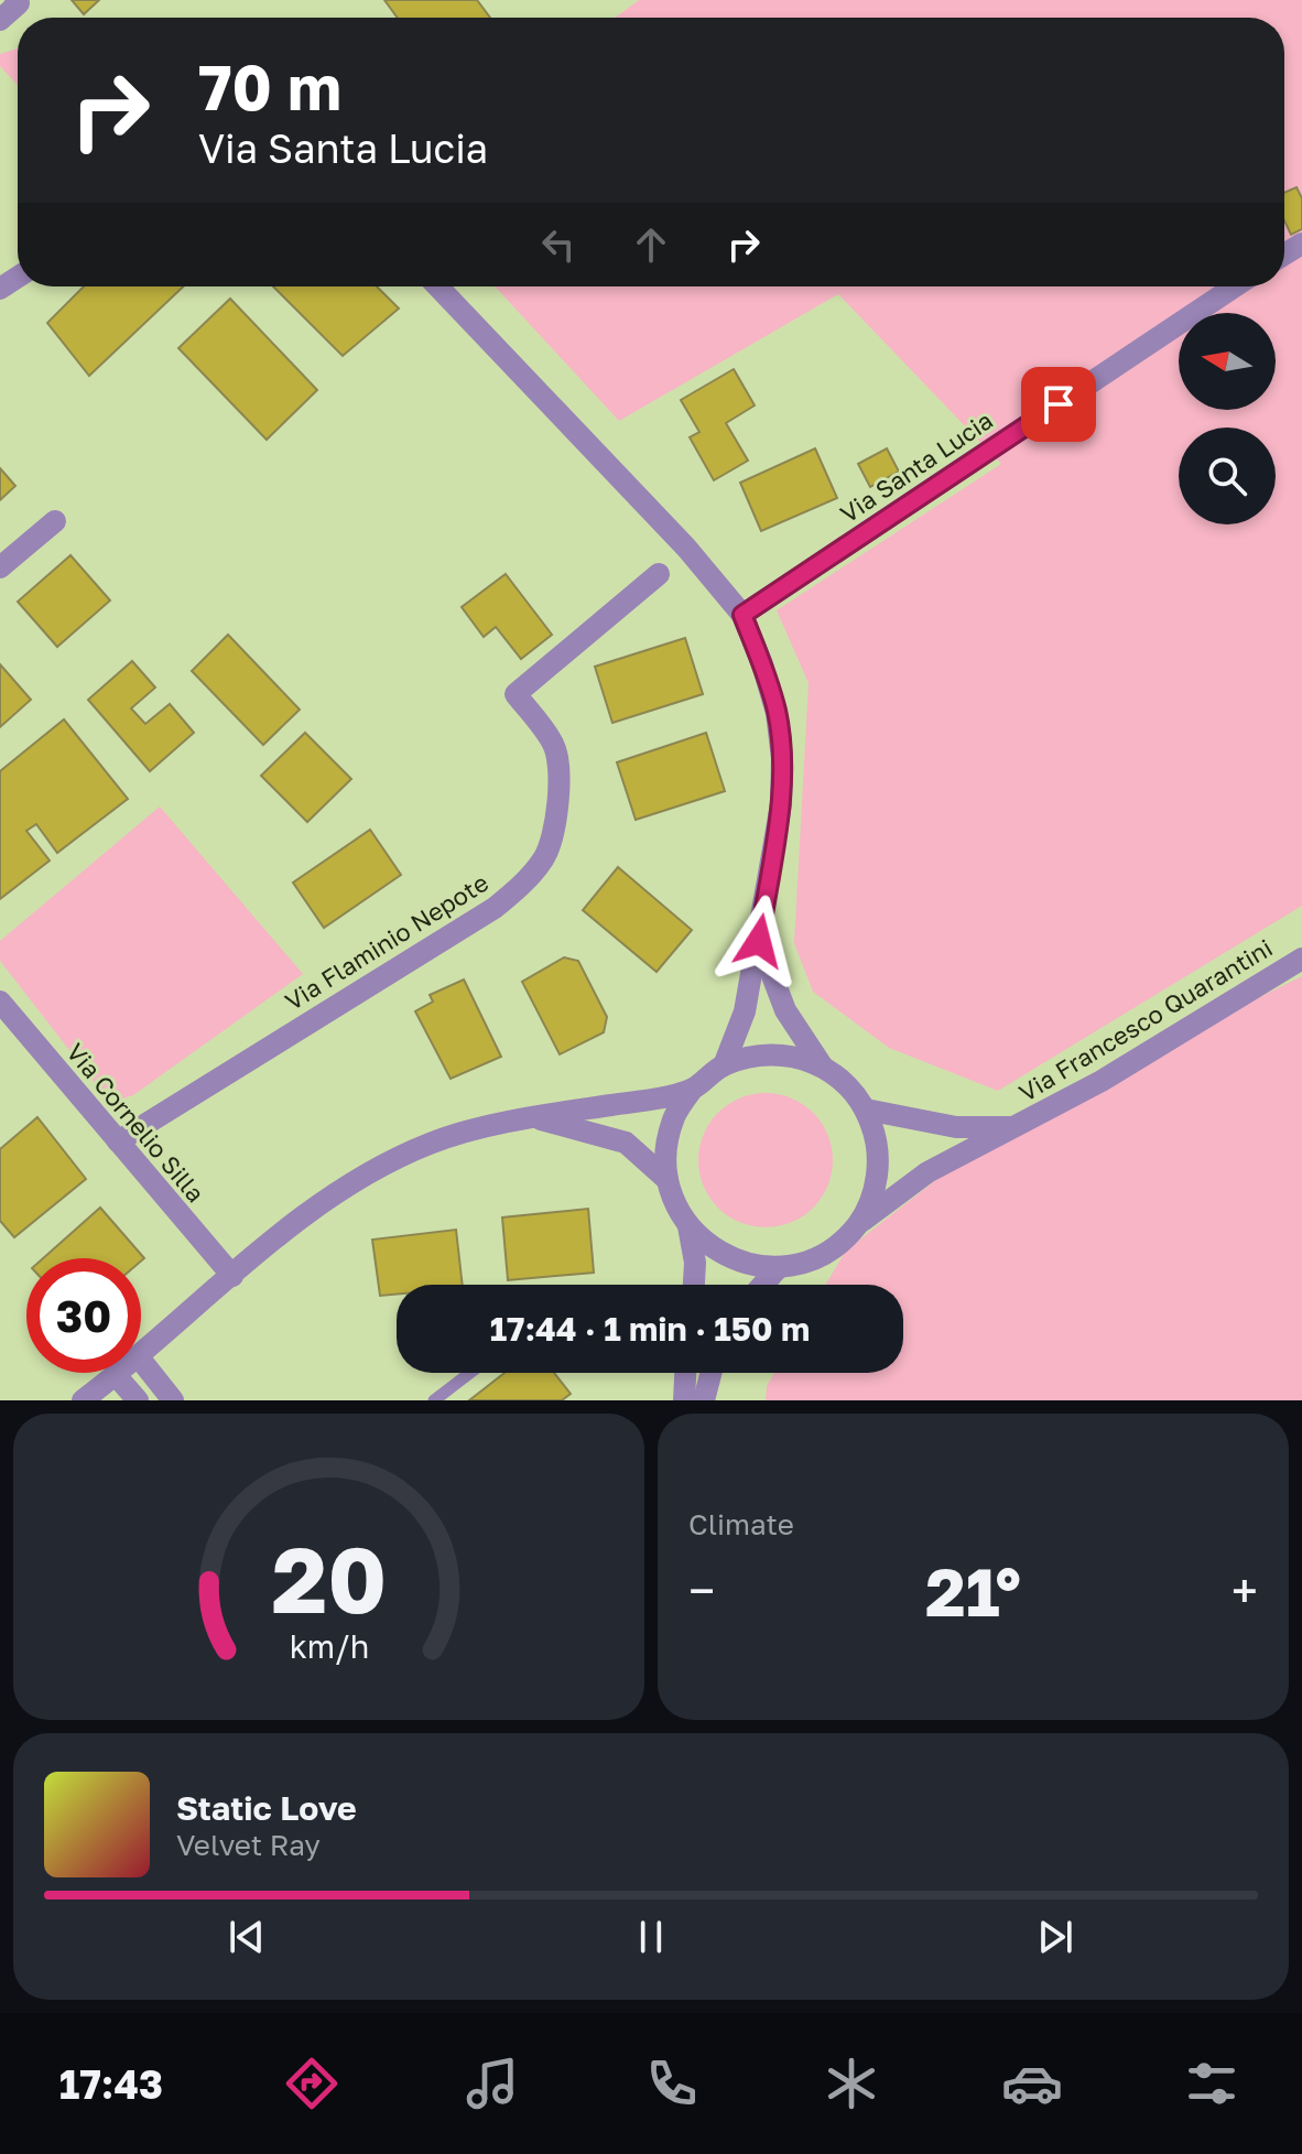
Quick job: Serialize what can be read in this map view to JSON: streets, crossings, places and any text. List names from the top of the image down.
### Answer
{
  "streets": {
    "street": [
      "Via Santa Lucia",
      "Via Flaminio Nepote",
      "Via Francesco Quarantini",
      "Via Cornelio Silla"
    ]
  },
  "crossings": [
    ["Via Flaminio Nepote", "Via Cornelio Silla"]
  ],
  "north": "left",
  "page": {
    "turn": ["70 m", "Via Santa Lucia"],
    "limit": "30",
    "trip": "17:44 · 1 min · 150 m",
    "tile": "Climate",
    "heat": ["−", "21°", "+"],
    "song": ["Static Love", "Velvet Ray"],
    "tabs": "17:43",
    "gauge": ["20", "km/h"]
  }
}
